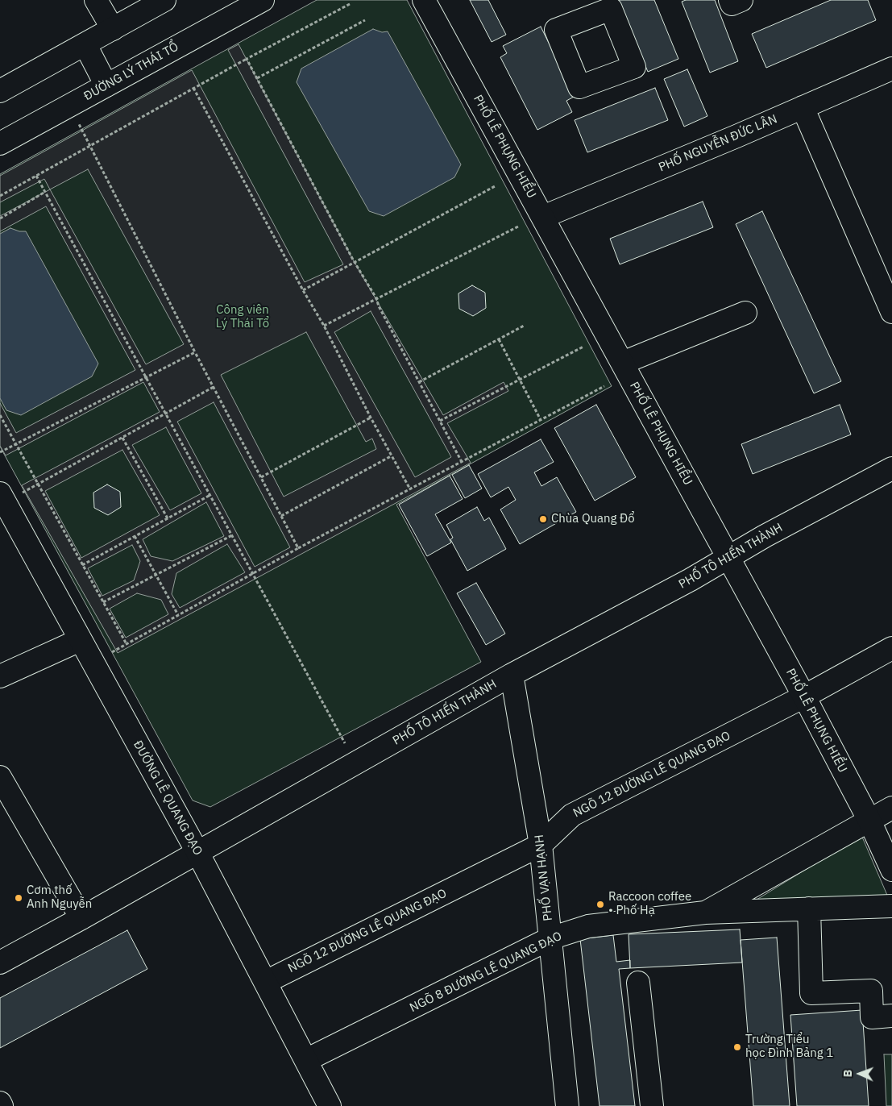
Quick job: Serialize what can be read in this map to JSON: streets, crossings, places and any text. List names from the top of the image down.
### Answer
{
  "streets": {
    "street": [
      "ĐƯỜNG LÝ THÁI TỔ",
      "PHỐ NGUYỄN ĐỨC LÂN",
      "PHỐ LÊ PHỤNG HIỂU",
      "PHỐ TÔ HIẾN THÀNH",
      "NGÕ 12 ĐƯỜNG LÊ QUANG ĐẠO",
      "ĐƯỜNG LÊ QUANG ĐẠO",
      "PHỐ VẠN HẠNH",
      "NGÕ 8 ĐƯỜNG LÊ QUANG ĐẠO"
    ]
  },
  "crossings": [
    ["PHỐ NGUYỄN ĐỨC LÂN", "PHỐ LÊ PHỤNG HIỂU"],
    ["PHỐ LÊ PHỤNG HIỂU", "PHỐ TÔ HIẾN THÀNH"],
    ["PHỐ LÊ PHỤNG HIỂU", "NGÕ 12 ĐƯỜNG LÊ QUANG ĐẠO"],
    ["PHỐ TÔ HIẾN THÀNH", "ĐƯỜNG LÊ QUANG ĐẠO"],
    ["PHỐ TÔ HIẾN THÀNH", "PHỐ VẠN HẠNH"],
    ["NGÕ 12 ĐƯỜNG LÊ QUANG ĐẠO", "ĐƯỜNG LÊ QUANG ĐẠO"],
    ["NGÕ 12 ĐƯỜNG LÊ QUANG ĐẠO", "PHỐ VẠN HẠNH"],
    ["ĐƯỜNG LÊ QUANG ĐẠO", "NGÕ 8 ĐƯỜNG LÊ QUANG ĐẠO"],
    ["PHỐ VẠN HẠNH", "NGÕ 8 ĐƯỜNG LÊ QUANG ĐẠO"]
  ],
  "parks": ["Công viên Lý Thái Tổ"],
  "places": [
    "Chùa Quang Đổ",
    "Cơm thố Anh Nguyễn",
    "Raccoon coffee • Phố Hạ",
    "Trường Tiểu học Đình Bảng 1"
  ],
  "north": "left"
}
